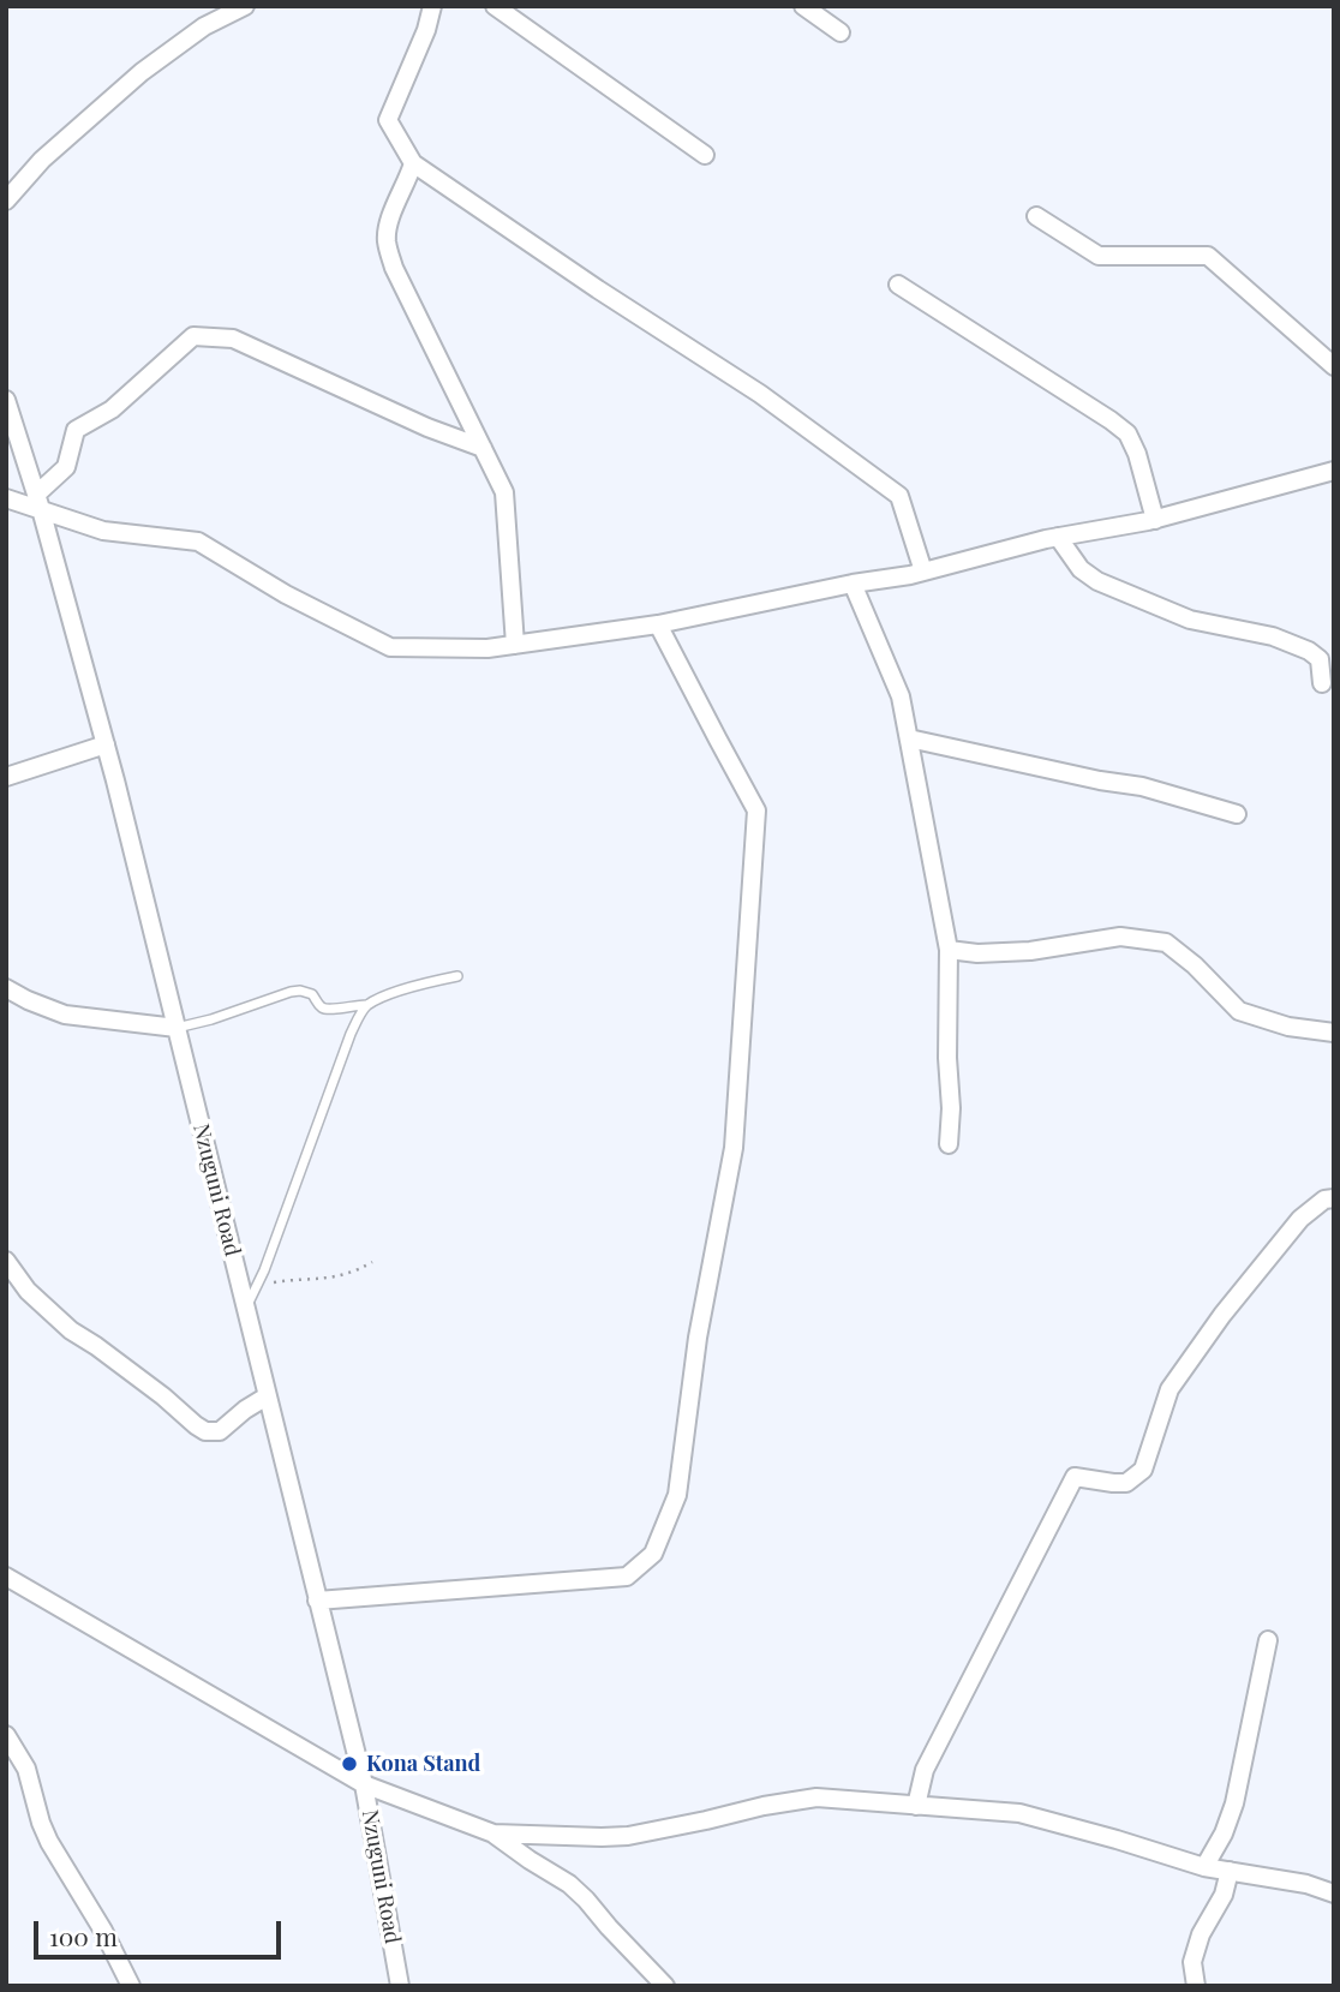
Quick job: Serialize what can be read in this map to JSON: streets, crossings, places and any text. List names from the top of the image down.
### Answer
{
  "streets": {
    "street": ["Nzuguni Road"]
  },
  "places": ["Kona Stand"],
  "scale_bar": "100 m"
}
